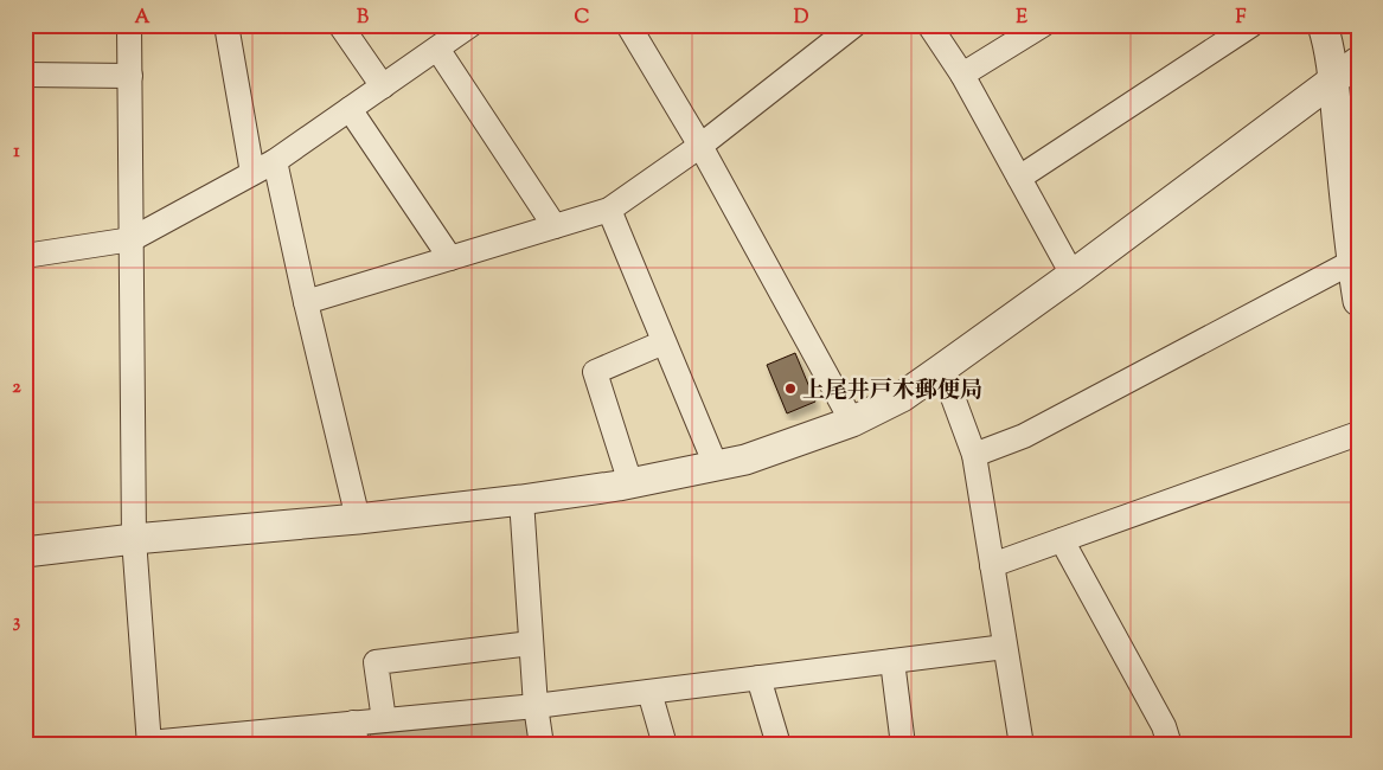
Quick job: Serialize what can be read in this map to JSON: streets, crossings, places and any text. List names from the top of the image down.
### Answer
{
  "places": ["上尾井戸木郵便局"],
  "grid": {
    "columns": [
      "A",
      "B",
      "C",
      "D",
      "E",
      "F"
    ],
    "rows": ["1", "2", "3"]
  }
}
